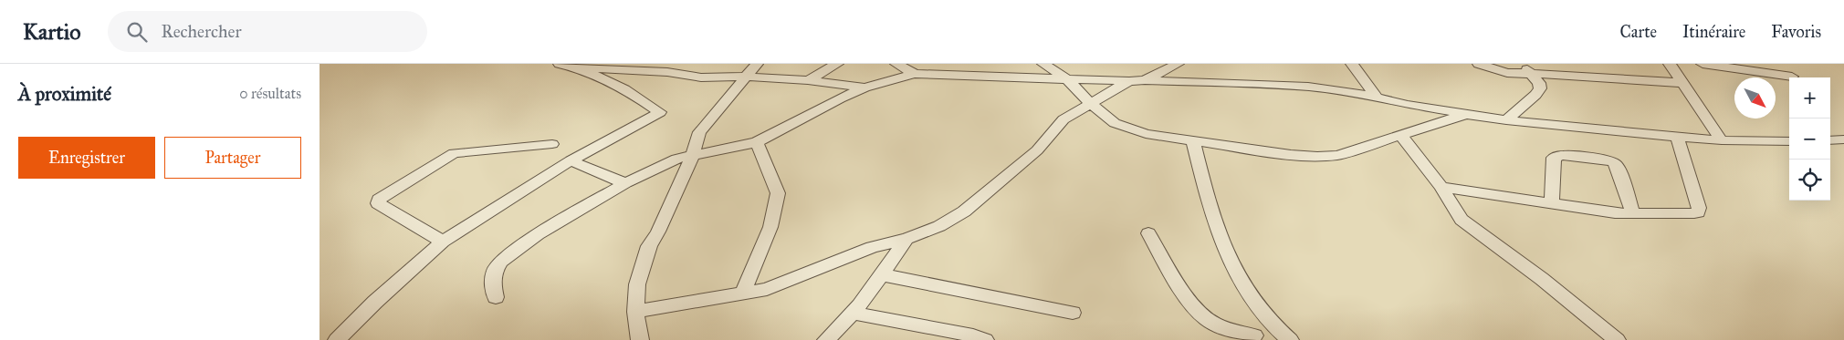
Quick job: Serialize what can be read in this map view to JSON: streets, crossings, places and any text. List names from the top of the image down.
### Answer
{
  "north": "bottom right",
  "page": {
    "header": "Kartio",
    "search": "Rechercher",
    "nav": ["Carte", "Itinéraire", "Favoris"],
    "heading": ["À proximité", "0 résultats"],
    "map_buttons": ["+", "−"],
    "buttons": ["Enregistrer", "Partager"]
  }
}
